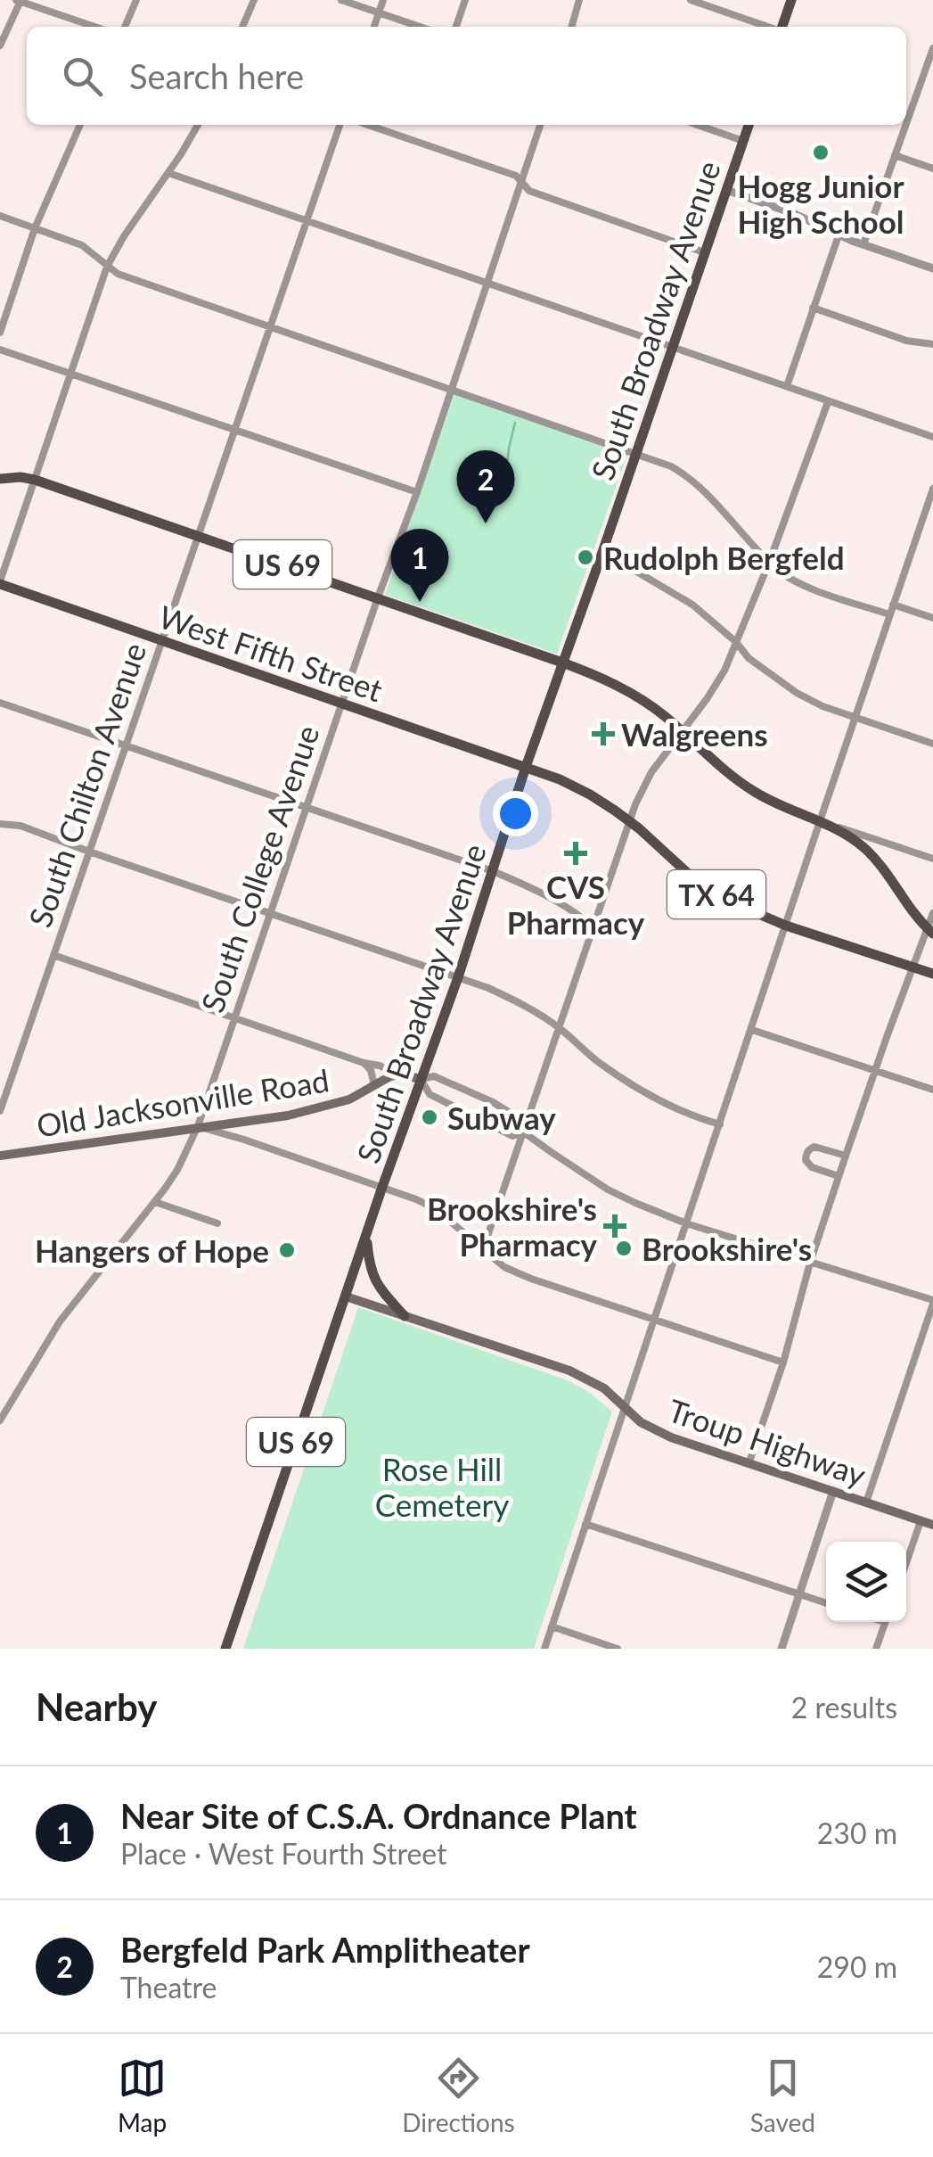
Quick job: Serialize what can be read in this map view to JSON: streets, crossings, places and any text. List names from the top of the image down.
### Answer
{
  "streets": {
    "main road": [
      "South Broadway Avenue",
      "US 69",
      "West Fifth Street",
      "TX 64",
      "Old Jacksonville Road",
      "Troup Highway"
    ],
    "street": ["South Chilton Avenue", "South College Avenue"]
  },
  "crossings": [
    ["South Broadway Avenue", "US 69"],
    ["South Broadway Avenue", "West Fifth Street"],
    ["South Broadway Avenue", "TX 64"],
    ["South Broadway Avenue", "Troup Highway"],
    ["US 69", "South Chilton Avenue"],
    ["US 69", "South College Avenue"],
    ["West Fifth Street", "South Chilton Avenue"],
    ["West Fifth Street", "South College Avenue"],
    ["West Fifth Street", "TX 64"],
    ["South College Avenue", "Old Jacksonville Road"]
  ],
  "parks": ["Rose Hill Cemetery"],
  "places": {
    "other": [
      "Hogg Junior High School",
      "Rudolph Bergfeld",
      "Subway",
      "Brookshire's",
      "Hangers of Hope"
    ],
    "health": ["Walgreens", "CVS Pharmacy", "Brookshire's Pharmacy"]
  },
  "page": {
    "search": "Search here",
    "pins": ["2", "1"],
    "heading": ["Nearby", "2 results"],
    "list": [
      {
        "mark": "1",
        "name": "Near Site of C.S.A. Ordnance Plant",
        "note": "Place · West Fourth Street",
        "value": "230 m"
      },
      {
        "mark": "2",
        "name": "Bergfeld Park Amplitheater",
        "note": "Theatre",
        "value": "290 m"
      }
    ],
    "nav": ["Map", "Directions", "Saved"]
  }
}
